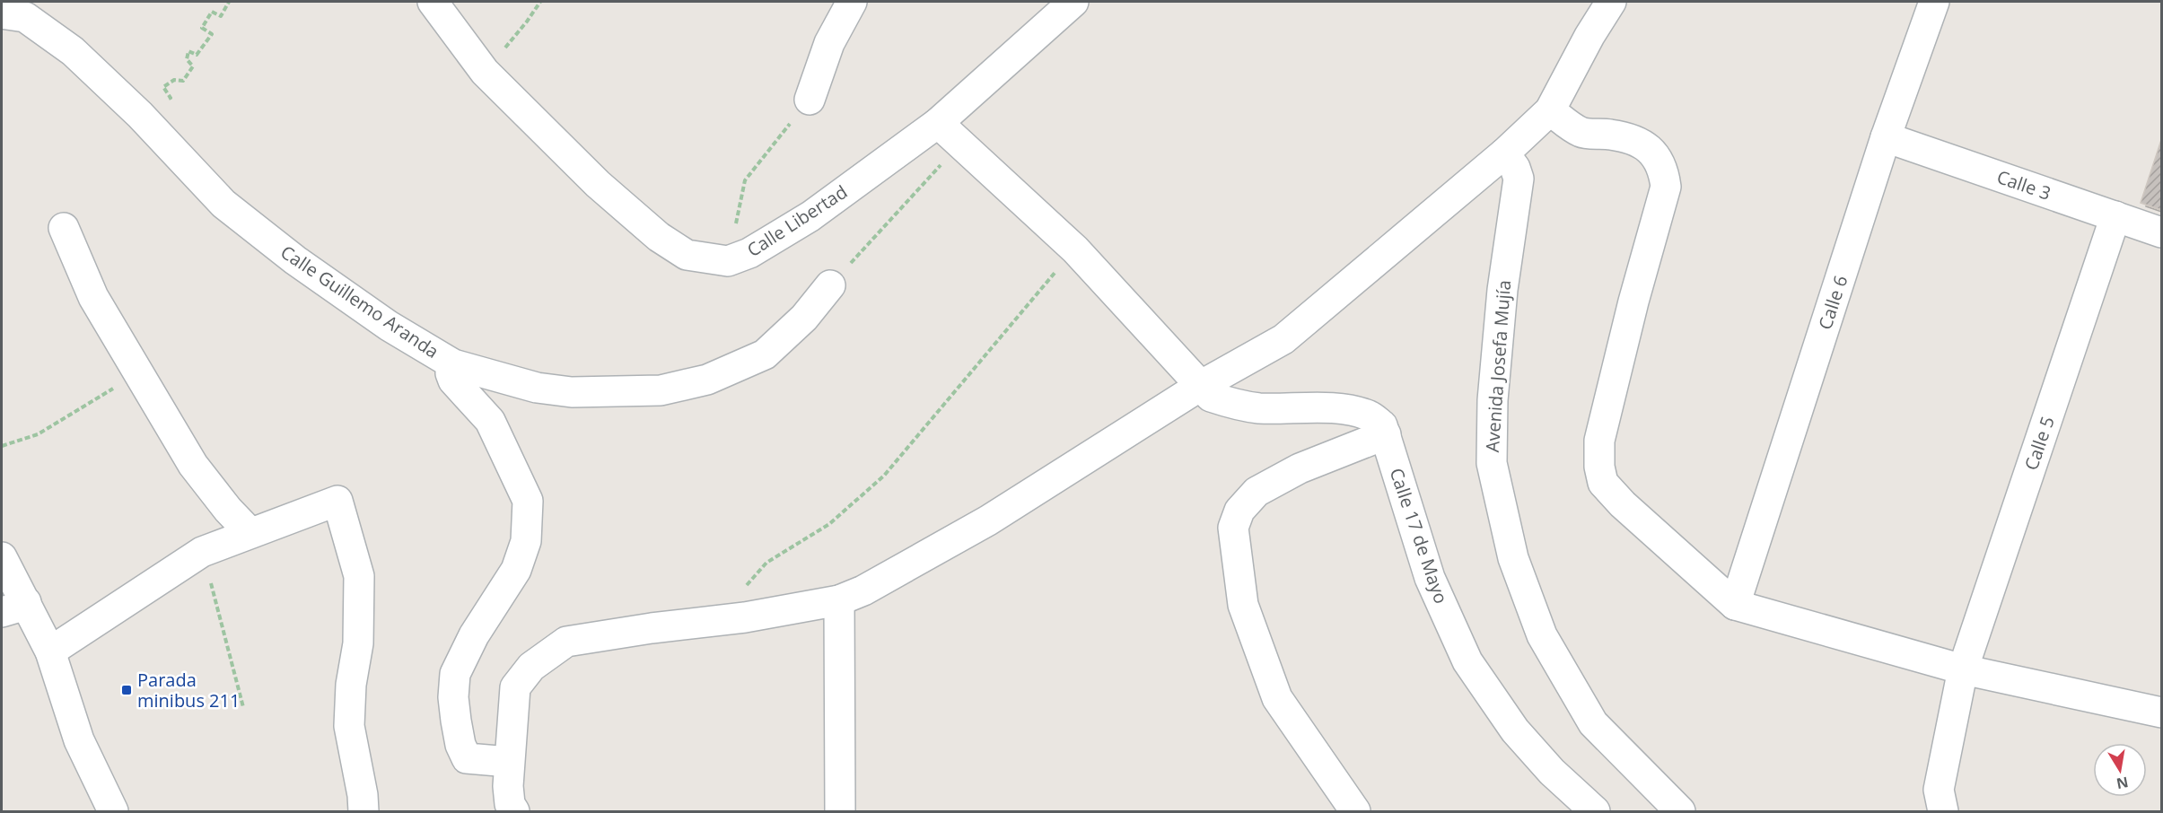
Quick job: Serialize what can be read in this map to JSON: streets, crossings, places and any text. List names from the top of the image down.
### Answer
{
  "streets": {
    "street": [
      "Calle 3",
      "Calle Libertad",
      "Calle Guillemo Aranda",
      "Calle 6",
      "Avenida Josefa Mujía",
      "Calle 5",
      "Calle 17 de Mayo"
    ]
  },
  "crossings": [
    ["Calle 3", "Calle 6"],
    ["Calle 3", "Calle 5"]
  ],
  "places": {
    "transit": ["Parada minibus 211"]
  },
  "north": "bottom"
}
